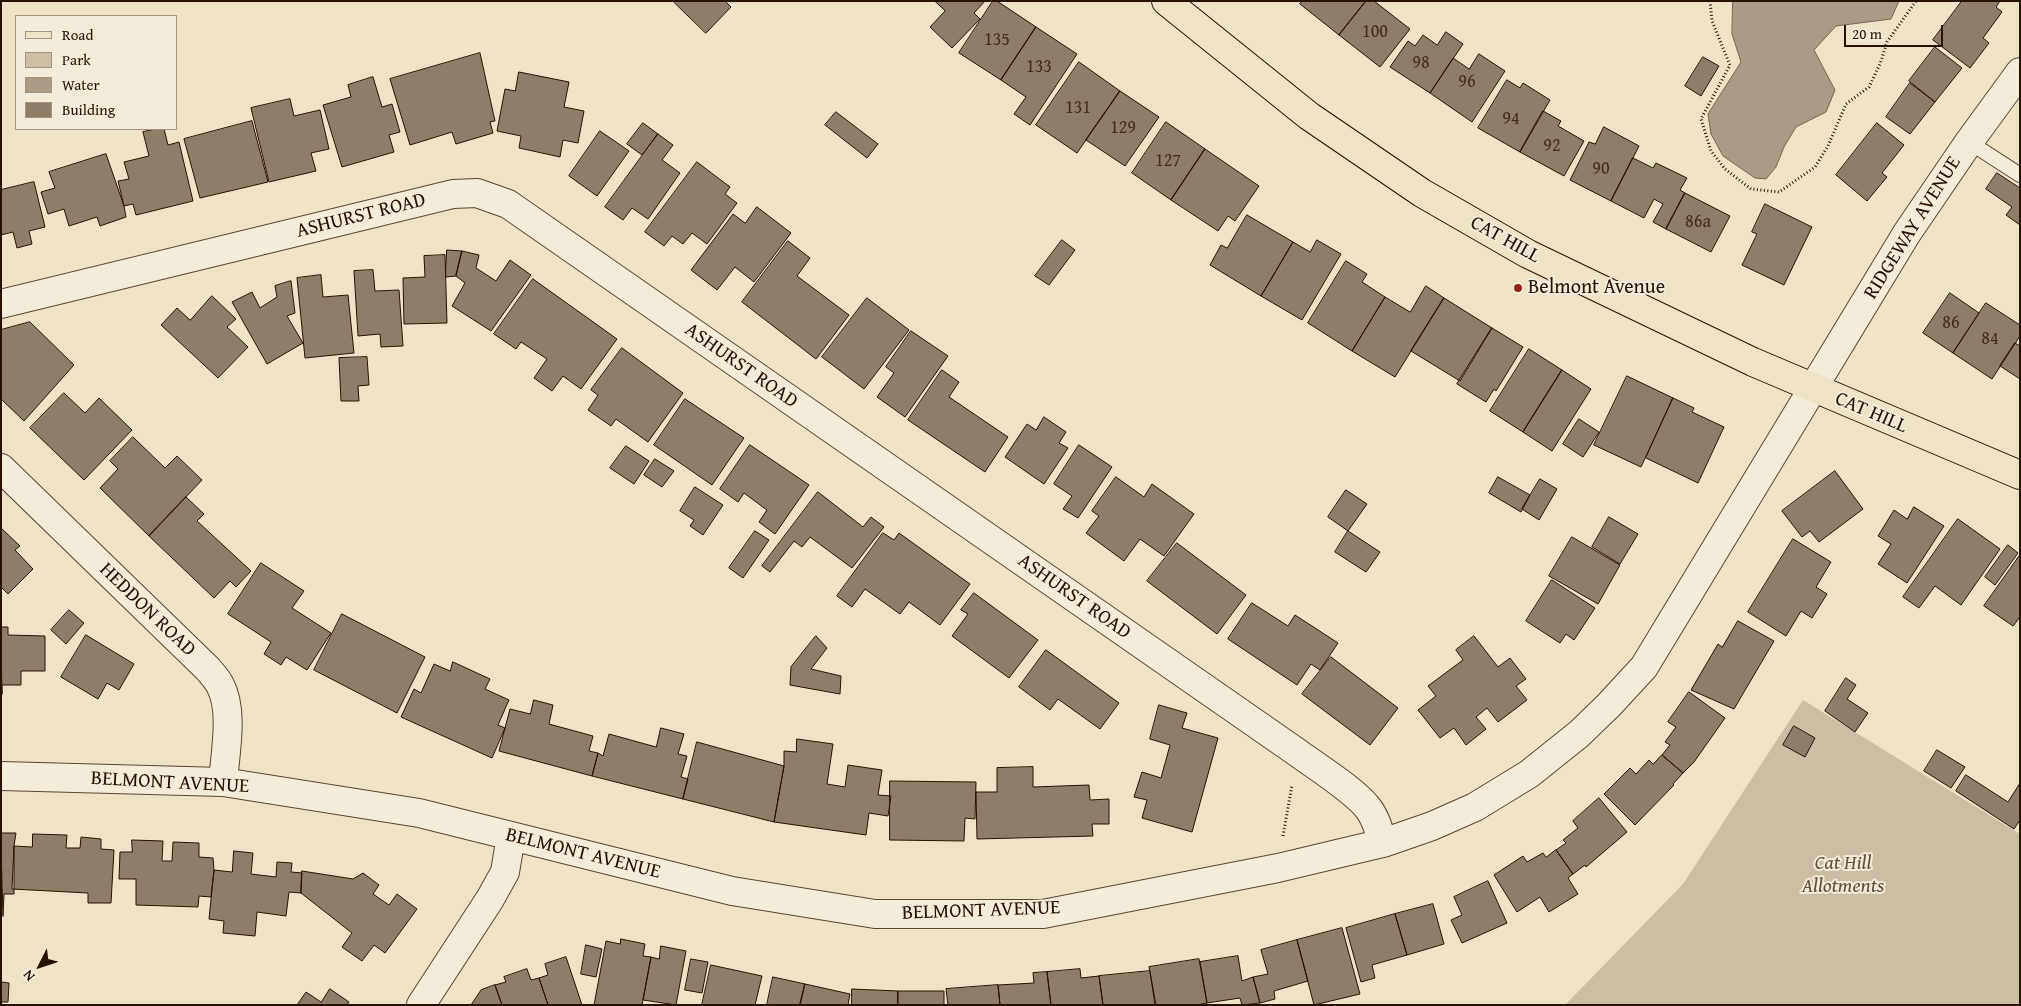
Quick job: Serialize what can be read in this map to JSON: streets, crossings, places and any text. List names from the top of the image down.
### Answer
{
  "streets": {
    "main road": ["CAT HILL"],
    "street": [
      "ASHURST ROAD",
      "RIDGEWAY AVENUE",
      "HEDDON ROAD",
      "BELMONT AVENUE"
    ]
  },
  "crossings": [
    ["ASHURST ROAD", "BELMONT AVENUE"],
    ["RIDGEWAY AVENUE", "CAT HILL"],
    ["RIDGEWAY AVENUE", "BELMONT AVENUE"],
    ["CAT HILL", "BELMONT AVENUE"],
    ["HEDDON ROAD", "BELMONT AVENUE"]
  ],
  "parks": ["Cat Hill Allotments"],
  "places": ["Belmont Avenue"],
  "house_numbers": [
    "100",
    "135",
    "98",
    "133",
    "96",
    "131",
    "94",
    "129",
    "92",
    "127",
    "90",
    "86a",
    "86",
    "84"
  ],
  "legend": [
    "Road",
    "Park",
    "Water",
    "Building"
  ],
  "scale_bar": "20 m",
  "north": "bottom left"
}
